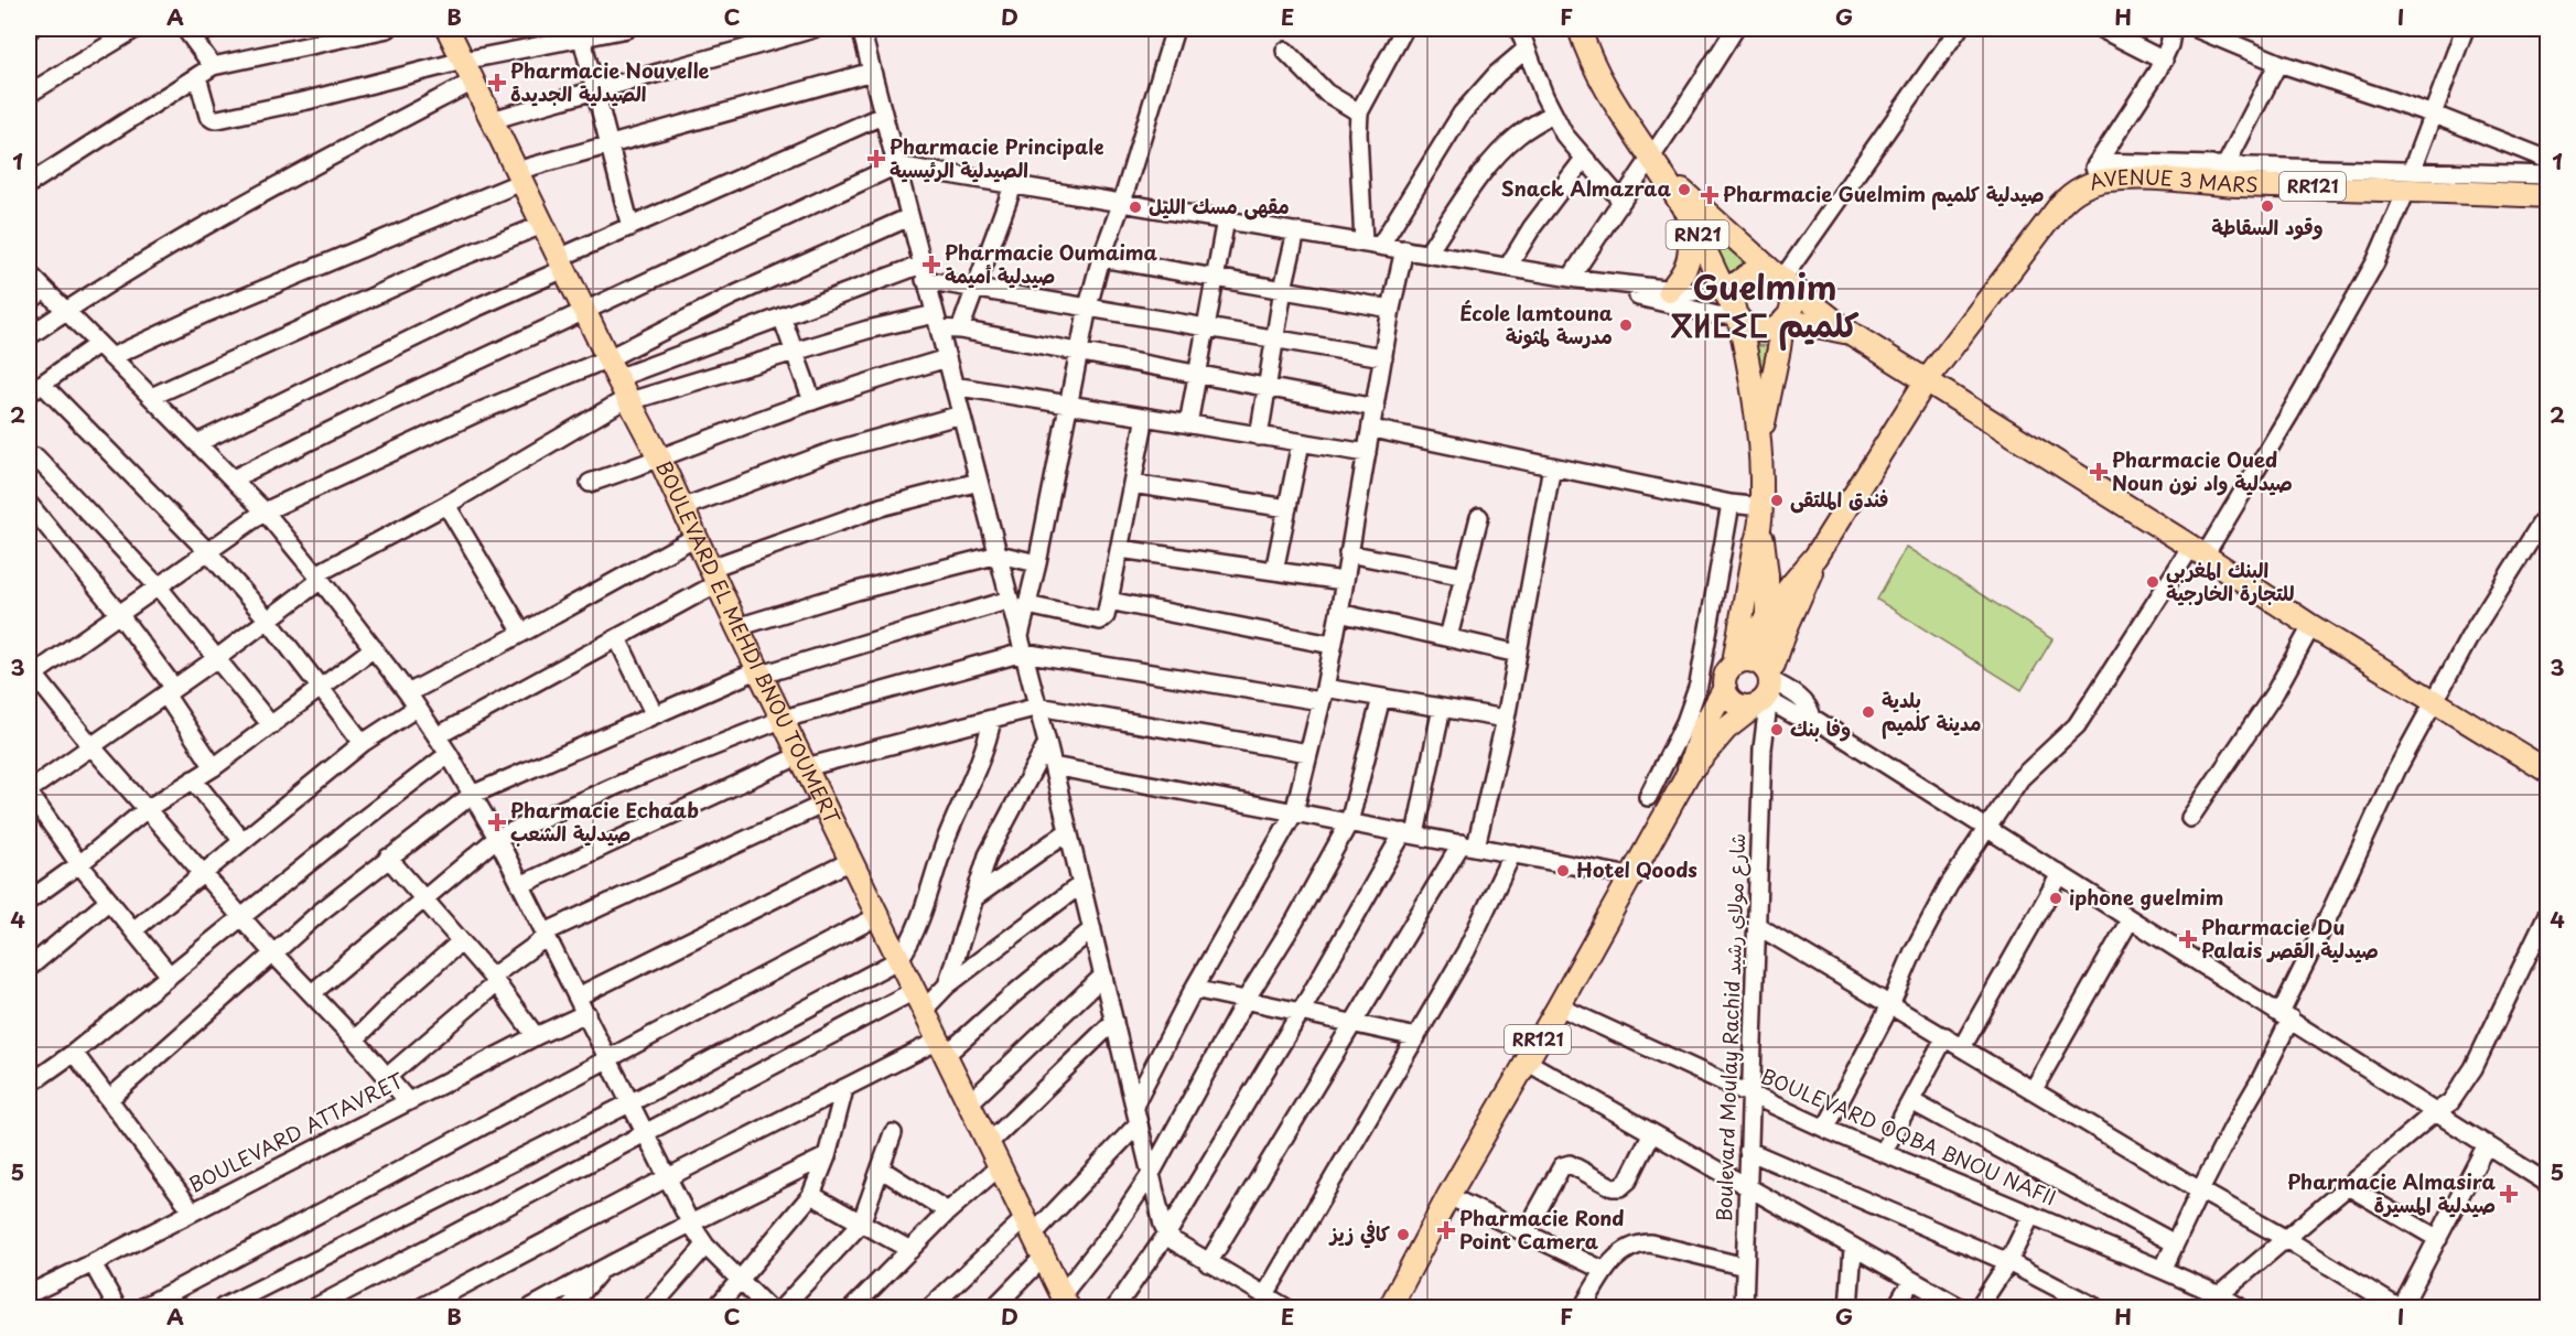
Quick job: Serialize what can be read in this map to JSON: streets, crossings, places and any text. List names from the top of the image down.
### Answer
{
  "streets": {
    "main road": [
      "AVENUE 3 MARS",
      "RR121",
      "RN21",
      "BOULEVARD EL MEHDI BNOU TOUMERT"
    ],
    "street": ["Boulevard Moulay Rachid شارع مولاي رشيد", "BOULEVARD ATTAVRET", "BOULEVARD OQBA BNOU NAFII"]
  },
  "crossings": [
    ["AVENUE 3 MARS", "RR121"],
    ["RR121", "RN21"],
    ["RR121", "Boulevard Moulay Rachid شارع مولاي رشيد"],
    ["RR121", "BOULEVARD OQBA BNOU NAFII"],
    ["Boulevard Moulay Rachid شارع مولاي رشيد", "BOULEVARD OQBA BNOU NAFII"]
  ],
  "districts": ["Guelmim ⴳⵍⵎⵉⵎ كلميم"],
  "places": {
    "health": [
      "Pharmacie Nouvelle الصيدلية الجديدة",
      "Pharmacie Principale الصيدلية الرئيسية",
      "Pharmacie Guelmim صيدلية كلميم",
      "Pharmacie Oumaima صيدلية أميمة",
      "Pharmacie Oued Noun صيدلية واد نون",
      "Pharmacie Echaab صيدلية الشعب",
      "Pharmacie Du Palais صيدلية القصر",
      "Pharmacie Almasira صيدلية المسيرة",
      "Pharmacie Rond Point Camera"
    ],
    "other": [
      "Snack Almazraa",
      "وقود السقاطة",
      "مقهى مسك الليل",
      "École lamtouna مدرسة لمثونة",
      "فندق الملتقى",
      "البنك المغربي للتجارة الخارجية",
      "بلدية مدينة كلميم",
      "وفا بنك",
      "Hotel Qoods",
      "iphone guelmim",
      "كافي زيز"
    ]
  },
  "grid": {
    "columns": [
      "A",
      "B",
      "C",
      "D",
      "E",
      "F",
      "G",
      "H",
      "I"
    ],
    "rows": [
      "1",
      "2",
      "3",
      "4",
      "5"
    ]
  }
}
